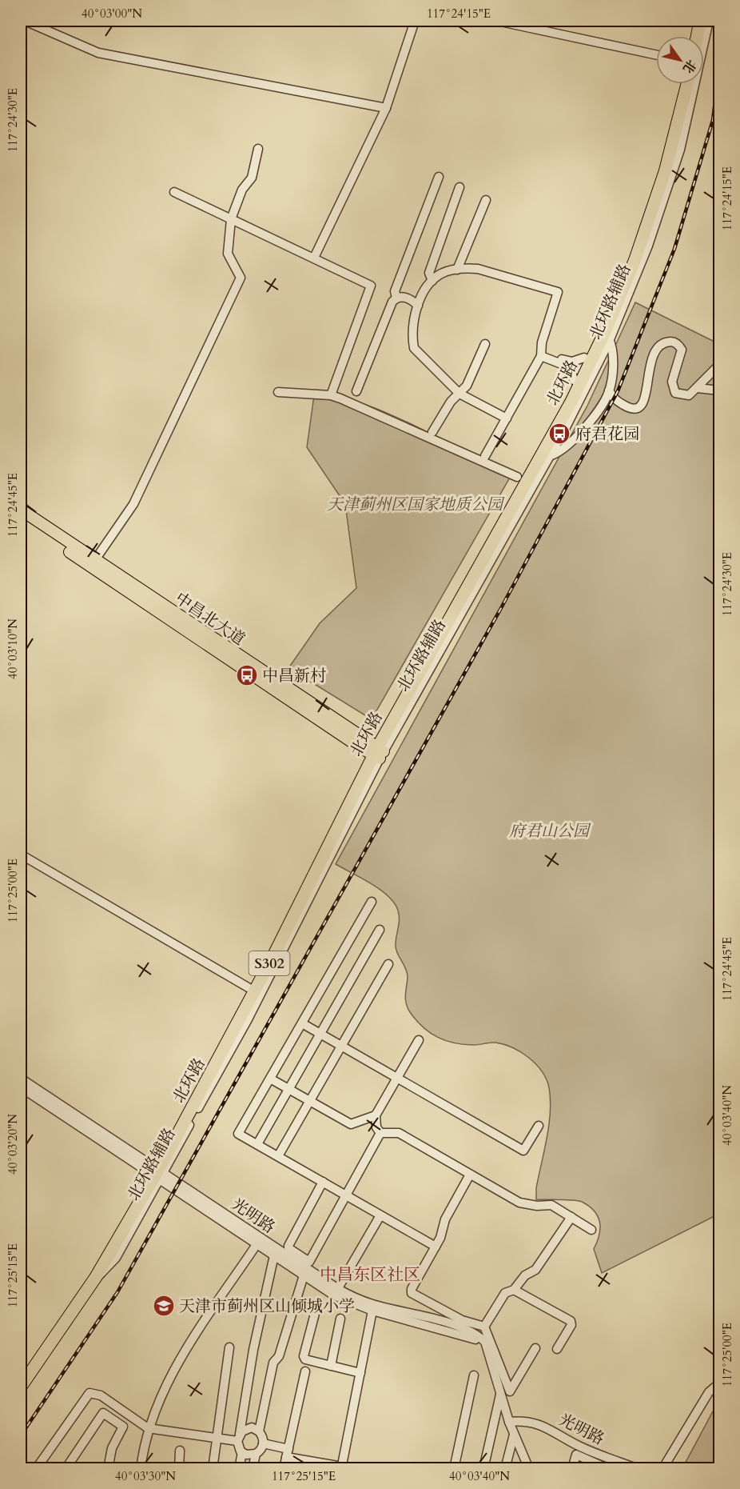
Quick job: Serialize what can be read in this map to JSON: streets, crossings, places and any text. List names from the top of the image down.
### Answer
{
  "streets": {
    "highway": ["北环路", "S302"],
    "main road": ["中昌北大道"],
    "street": ["北环路辅路", "光明路"]
  },
  "crossings": [
    ["北环路辅路", "北环路"],
    ["北环路", "中昌北大道"],
    ["北环路", "光明路"]
  ],
  "districts": ["中昌东区社区"],
  "parks": ["天津蓟州区国家地质公园", "府君山公园"],
  "places": {
    "bus stop": ["府君花园", "中昌新村"],
    "school or university": ["天津市蓟州区山倾城小学"]
  },
  "north": "bottom right",
  "coordinates": [
    "40°03'00\"N",
    "117°24'15\"E",
    "117°24'30\"E",
    "117°24'45\"E",
    "40°03'10\"N",
    "117°25'00\"E",
    "40°03'40\"N",
    "40°03'20\"N",
    "117°25'15\"E",
    "40°03'30\"N"
  ]
}
